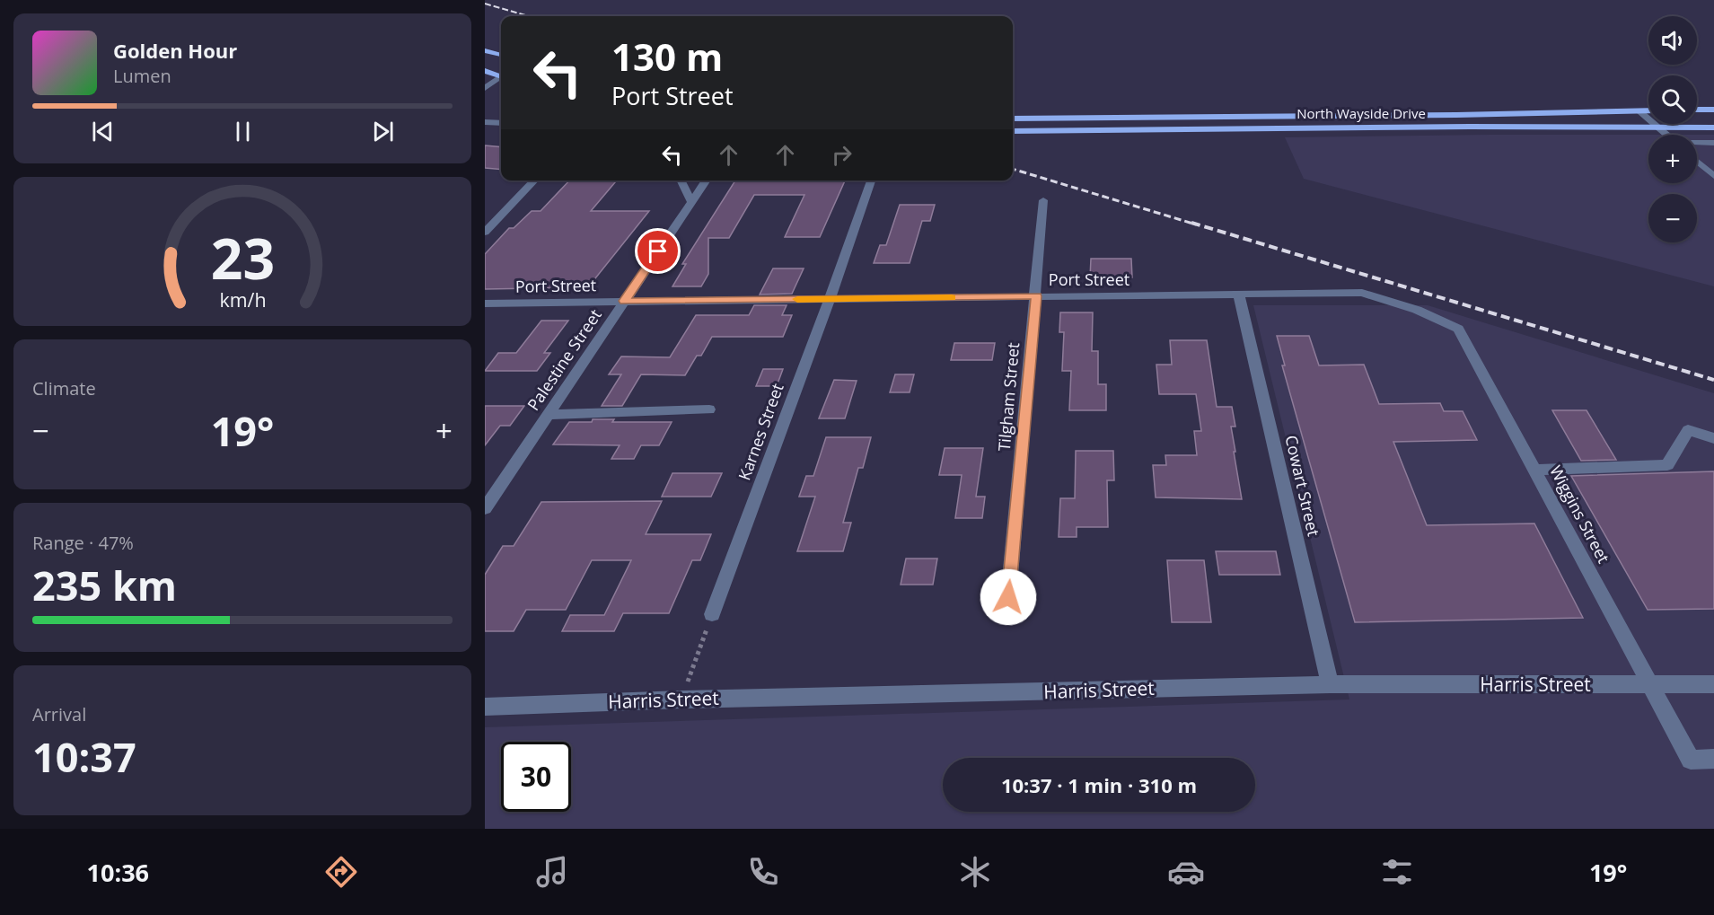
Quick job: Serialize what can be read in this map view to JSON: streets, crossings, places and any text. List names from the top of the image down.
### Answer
{
  "streets": {
    "main road": ["North Wayside Drive"],
    "street": [
      "Port Street",
      "Palestine Street",
      "Tilgham Street",
      "Karnes Street",
      "Cowart Street",
      "Wiggins Street",
      "Harris Street"
    ]
  },
  "crossings": [
    ["Port Street", "Palestine Street"],
    ["Port Street", "Tilgham Street"],
    ["Port Street", "Karnes Street"],
    ["Port Street", "Cowart Street"],
    ["Port Street", "Wiggins Street"],
    ["Cowart Street", "Harris Street"],
    ["Wiggins Street", "Harris Street"]
  ],
  "page": {
    "map_buttons": ["+", "−"],
    "turn": ["130 m", "Port Street"],
    "song": ["Golden Hour", "Lumen"],
    "tile": [
      "Climate",
      ["Range · 47%", "235 km"],
      ["Arrival", "10:37"]
    ],
    "heat": ["−", "19°", "+"],
    "limit": "30",
    "trip": "10:37 · 1 min · 310 m",
    "tabs": ["10:36", "19°"],
    "gauge": ["23", "km/h"]
  }
}
